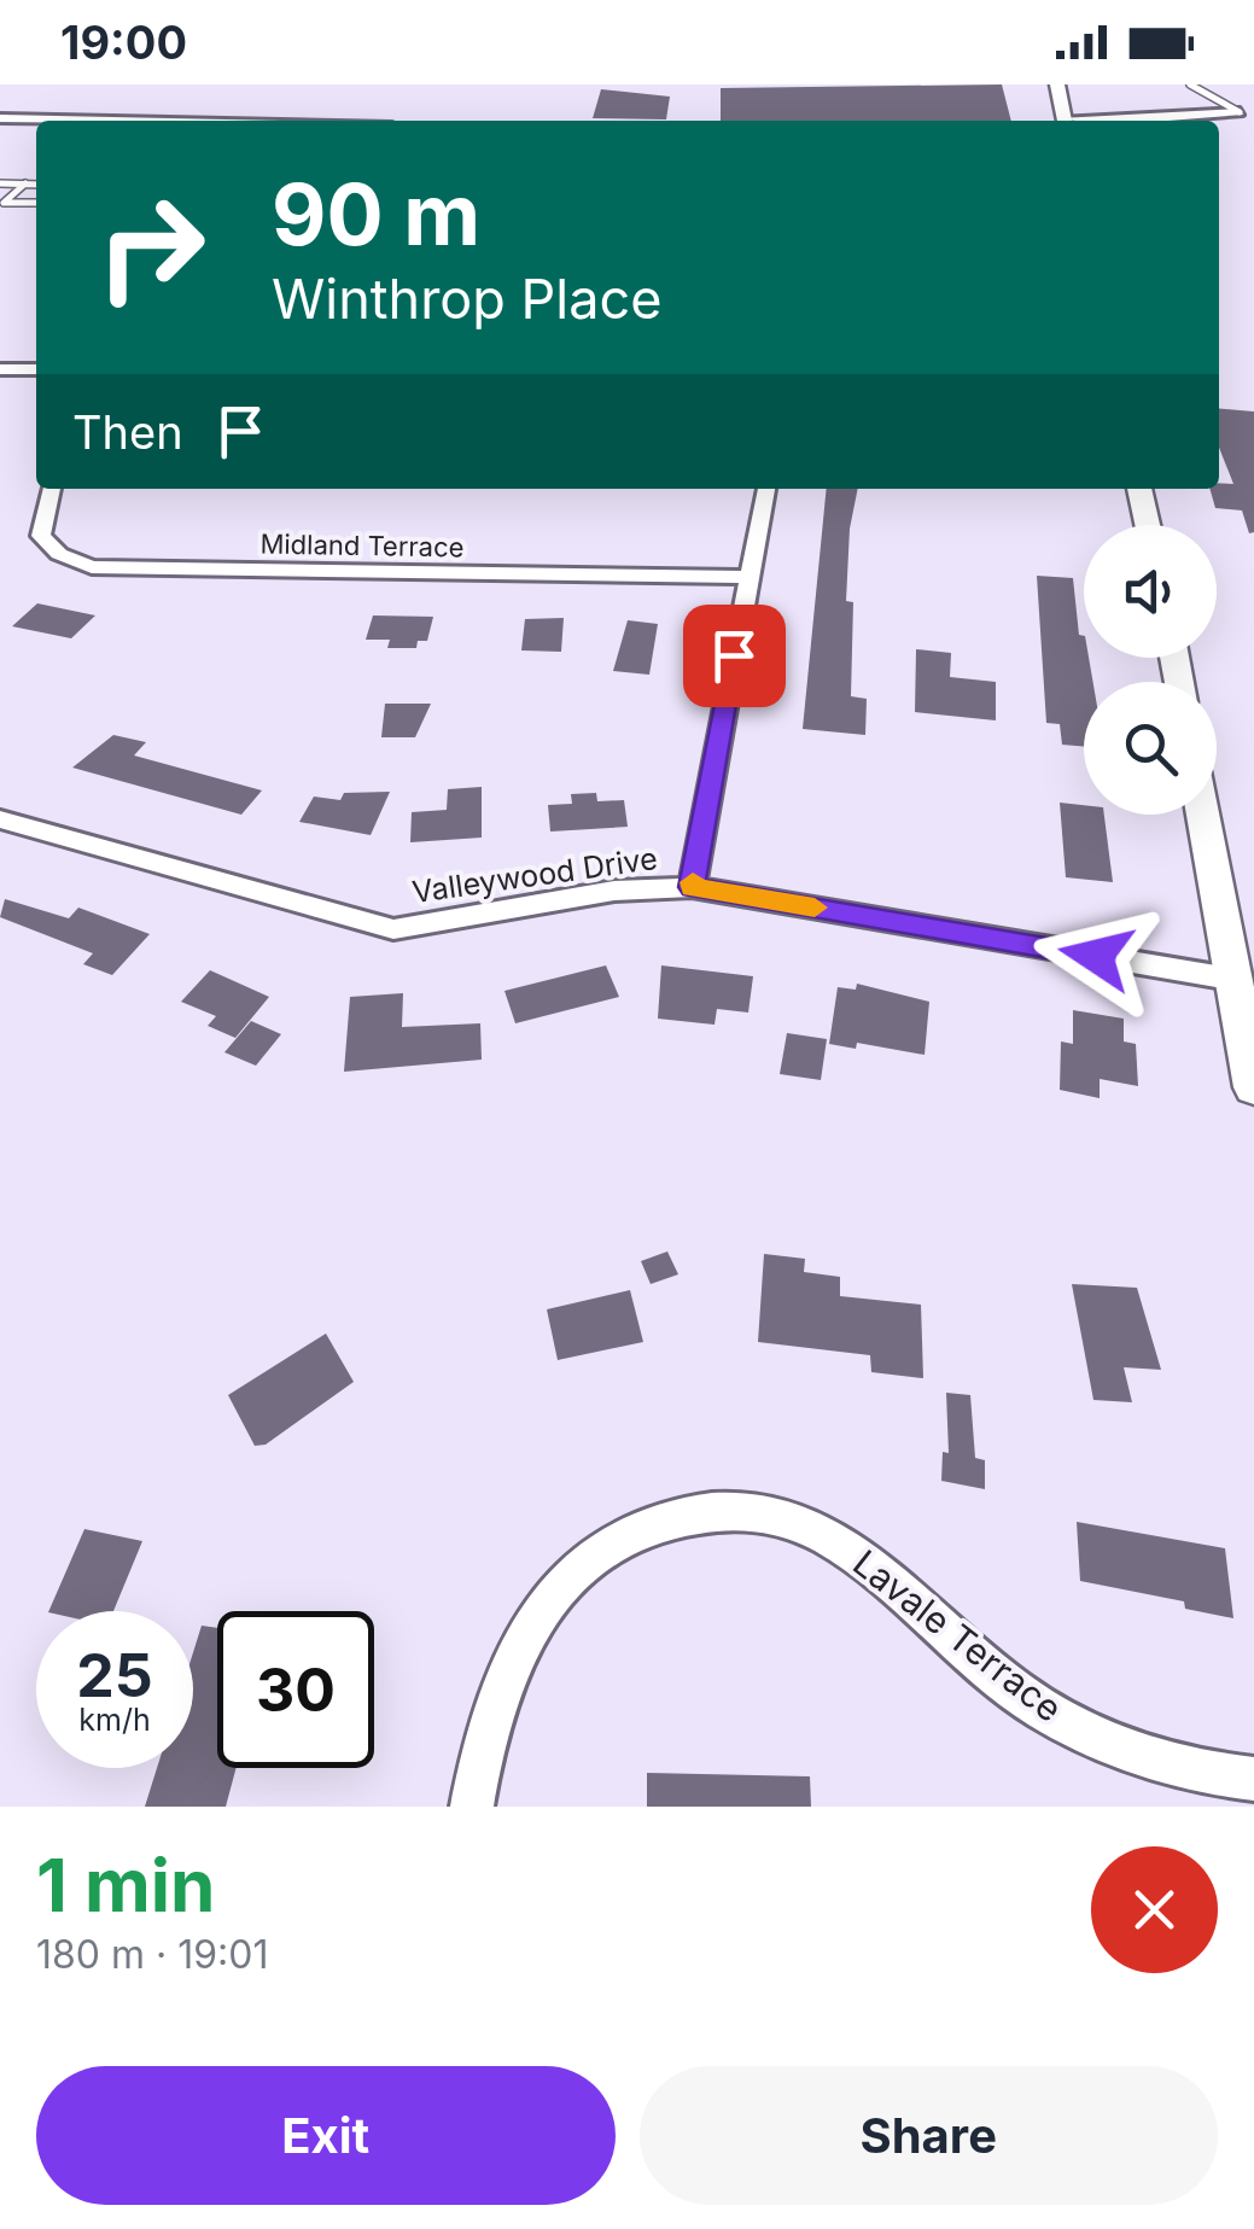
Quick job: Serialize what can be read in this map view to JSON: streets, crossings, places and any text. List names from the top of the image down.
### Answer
{
  "streets": {
    "street": ["Midland Terrace", "Valleywood Drive", "Lavale Terrace"]
  },
  "page": {
    "status": "19:00",
    "turn": ["90 m", "Winthrop Place"],
    "then": "Then",
    "speed": "25 km/h",
    "limit": "30",
    "heading": ["1 min", "180 m · 19:01"],
    "buttons": ["Exit", "Share"]
  }
}
